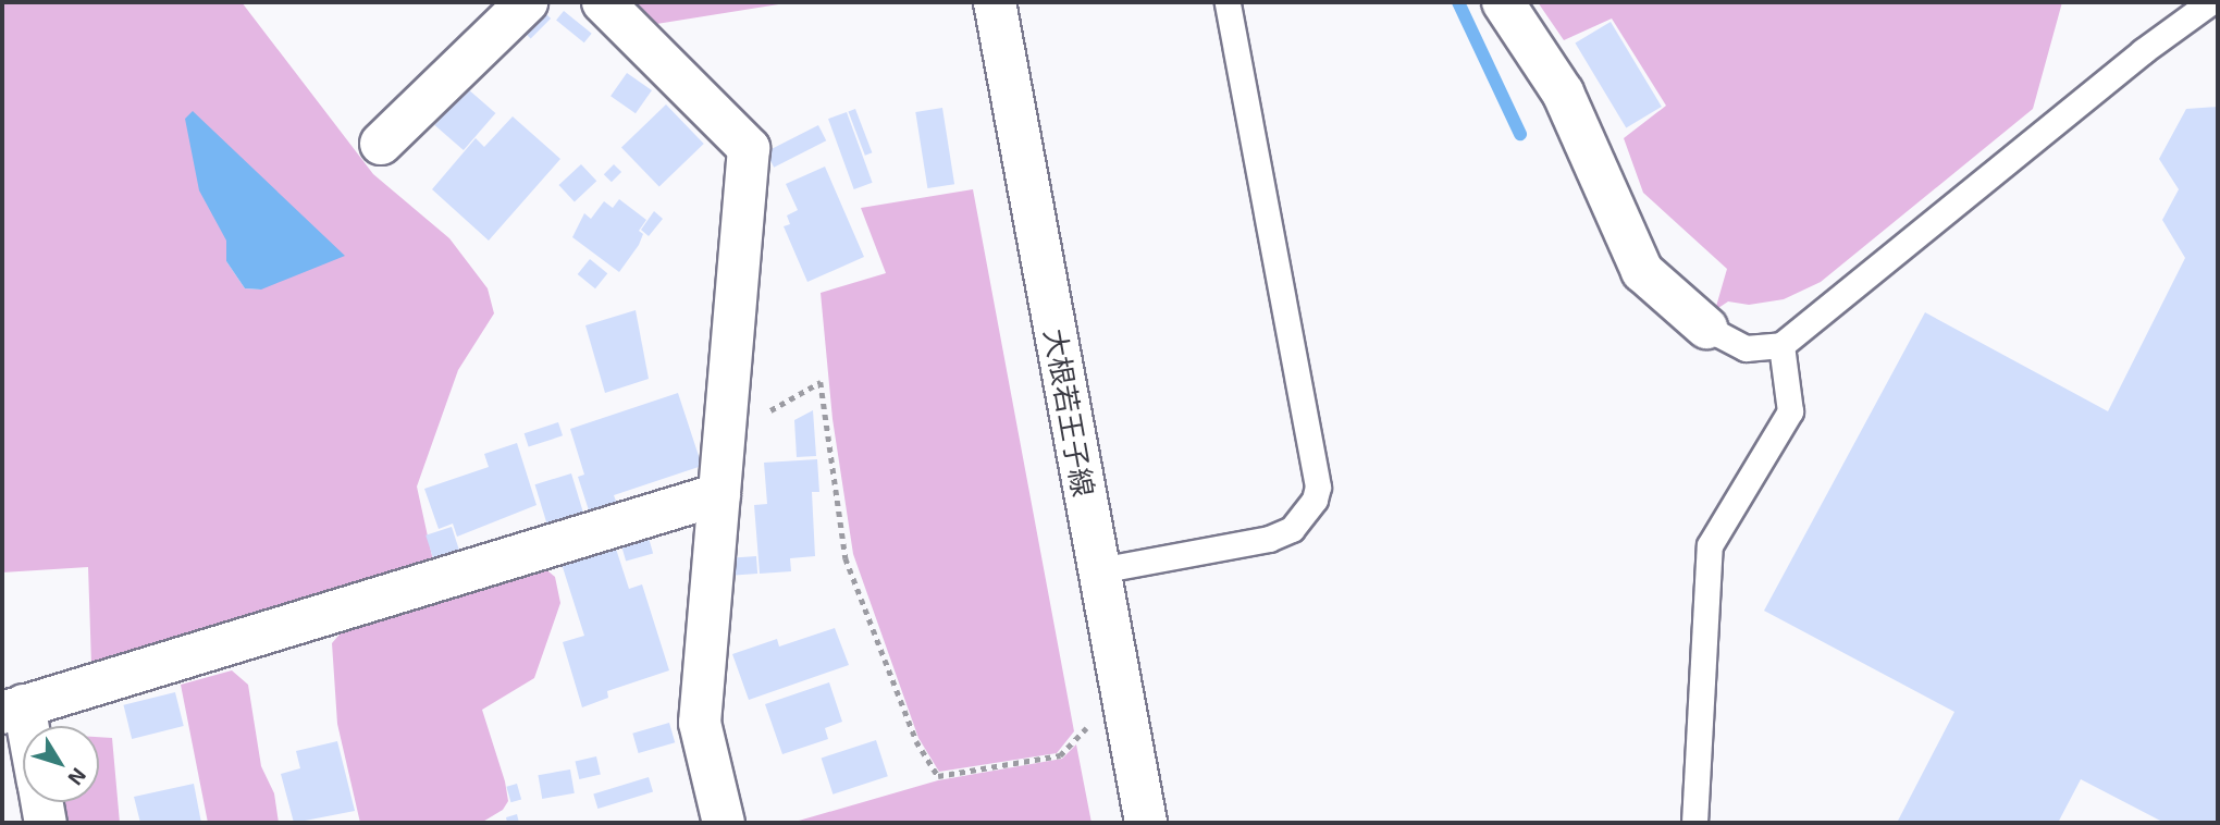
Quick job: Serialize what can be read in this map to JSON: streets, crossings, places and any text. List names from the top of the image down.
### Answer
{
  "streets": {
    "street": ["大根若王子線"]
  },
  "north": "bottom right"
}
